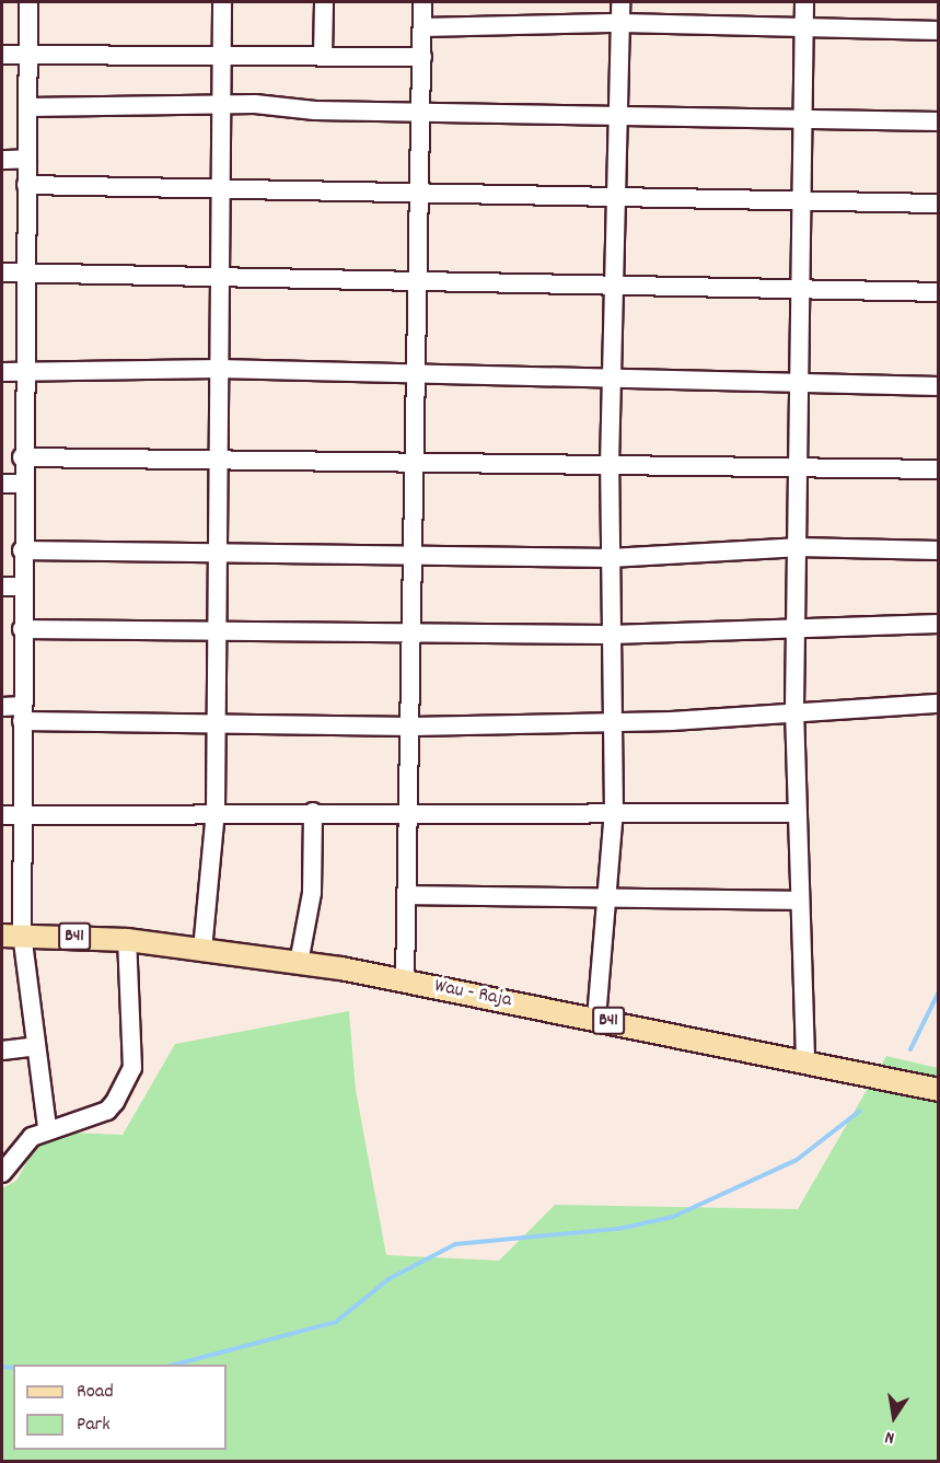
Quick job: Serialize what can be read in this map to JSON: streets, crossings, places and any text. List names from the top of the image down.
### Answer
{
  "streets": {
    "main road": ["B41", "Wau - Raja"]
  },
  "legend": ["Road", "Park"],
  "north": "bottom"
}
